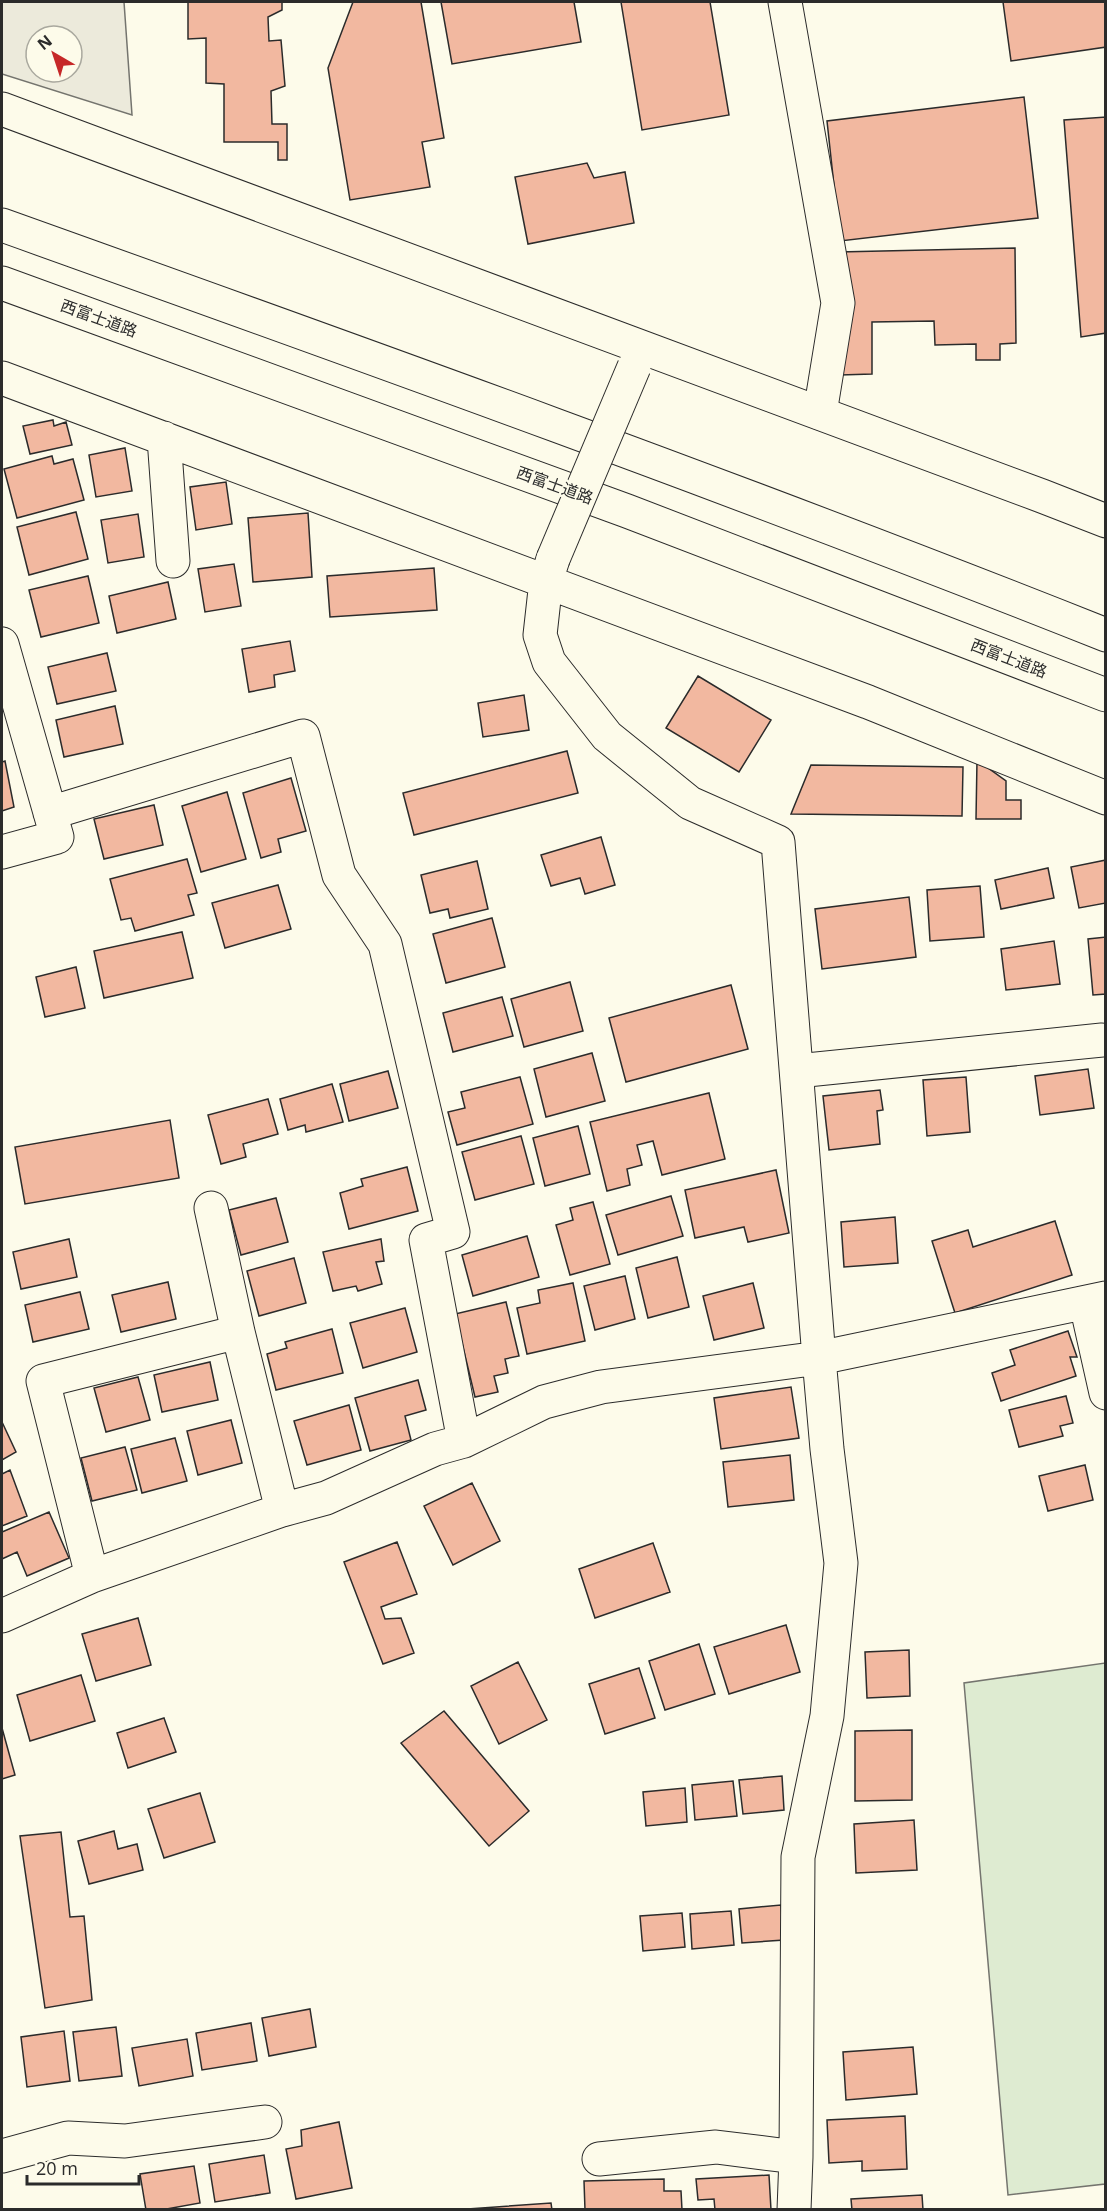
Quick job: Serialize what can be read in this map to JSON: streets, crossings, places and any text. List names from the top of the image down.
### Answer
{
  "streets": {
    "main road": ["西富士道路"]
  },
  "scale_bar": "20 m",
  "north": "top left"
}
